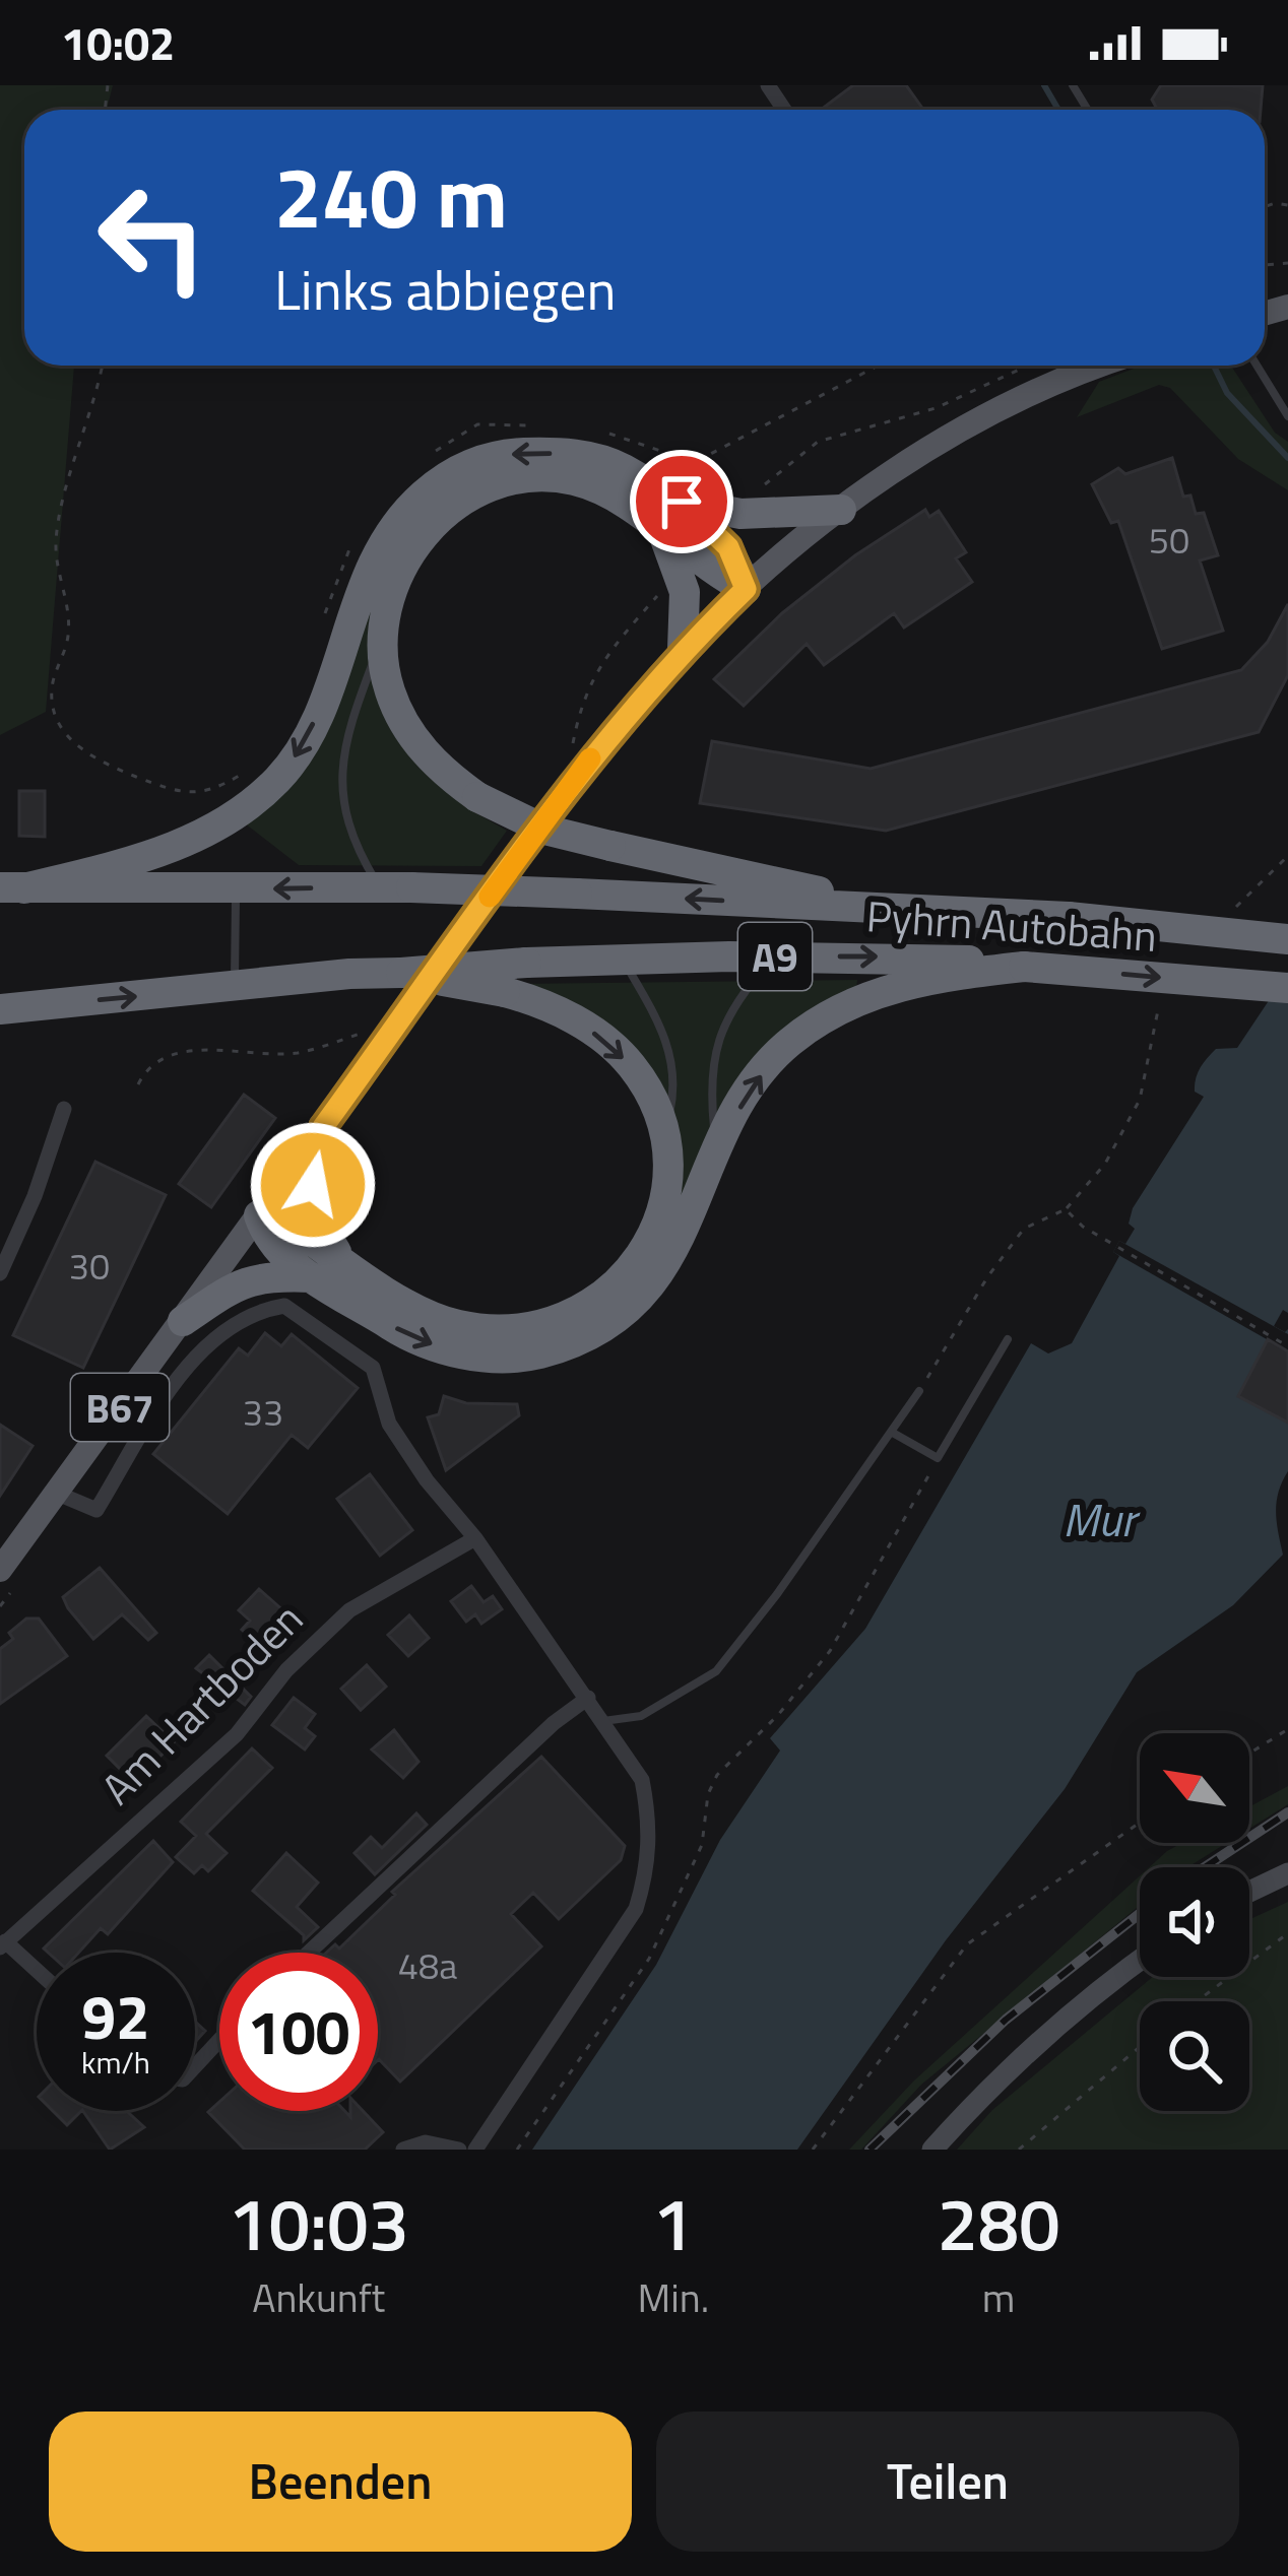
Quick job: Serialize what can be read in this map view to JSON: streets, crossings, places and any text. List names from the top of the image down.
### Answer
{
  "streets": {
    "highway": ["Pyhrn Autobahn", "A9"],
    "main road": ["B67"],
    "street": ["Am Hartboden"]
  },
  "water": ["Mur"],
  "house_numbers": [
    "50",
    "30",
    "33",
    "48a"
  ],
  "north": "top left",
  "page": {
    "status": "10:02",
    "turn": ["240 m", "Links abbiegen"],
    "speed": "92 km/h",
    "limit": "100",
    "eta": [
      "10:03",
      "Ankunft",
      "1",
      "Min.",
      "280",
      "m"
    ],
    "buttons": ["Beenden", "Teilen"]
  }
}
